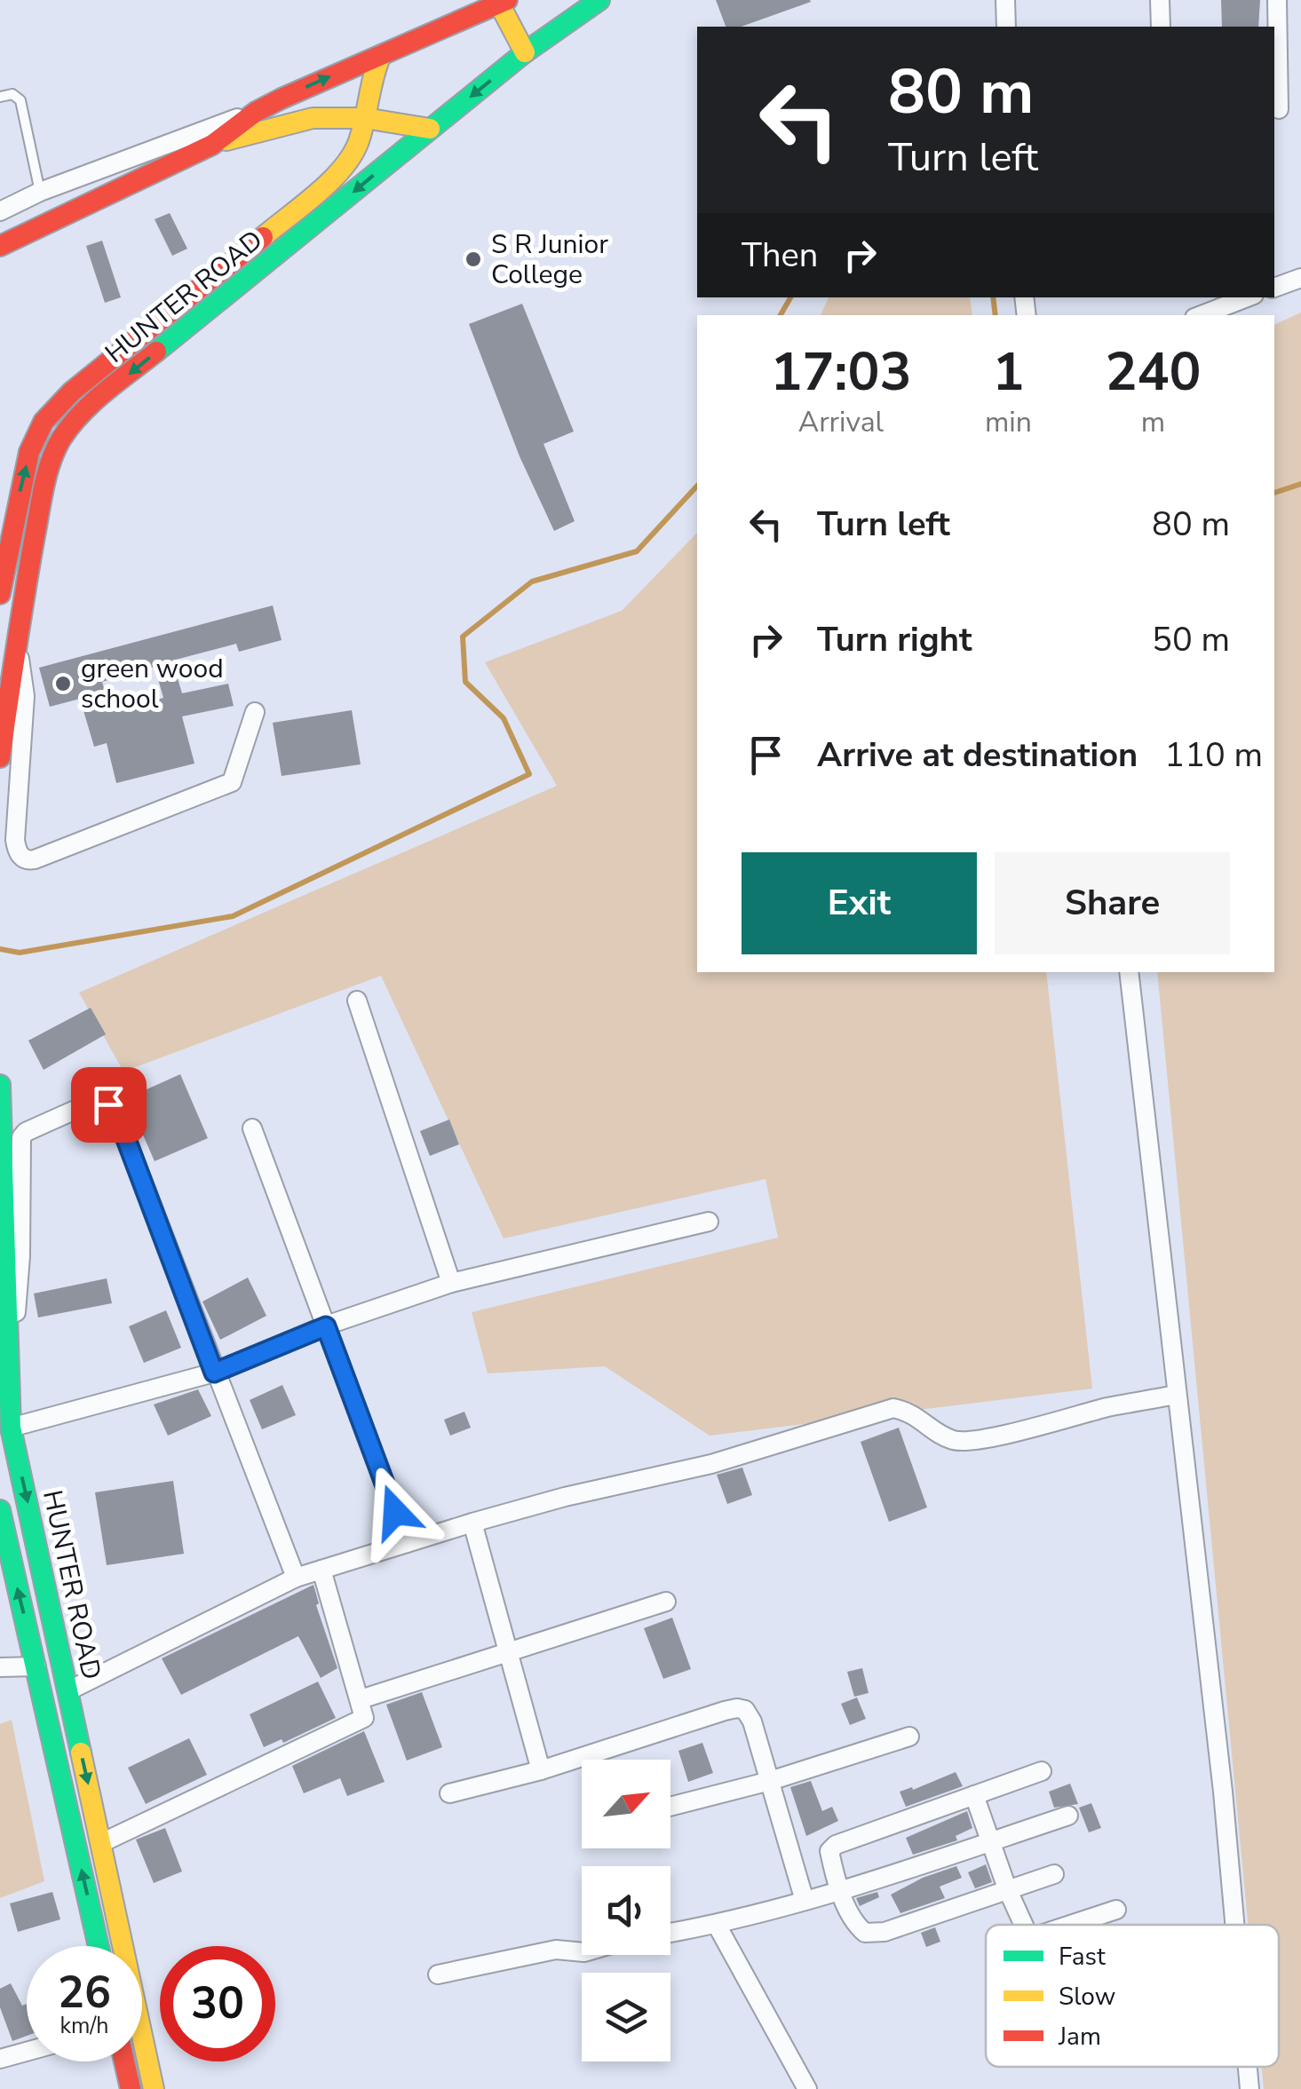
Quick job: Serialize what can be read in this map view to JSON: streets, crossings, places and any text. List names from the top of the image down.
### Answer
{
  "streets": {
    "street": ["HUNTER ROAD"]
  },
  "places": ["S R Junior College", "green wood school"],
  "legend": ["Fast", "Slow", "Jam"],
  "north": "top right",
  "page": {
    "turn": ["80 m", "Turn left"],
    "then": "Then",
    "eta": [
      "17:03",
      "Arrival",
      "1",
      "min",
      "240",
      "m"
    ],
    "list": [
      {
        "name": "Turn left",
        "value": "80 m"
      },
      {
        "name": "Turn right",
        "value": "50 m"
      },
      {
        "name": "Arrive at destination",
        "value": "110 m"
      }
    ],
    "buttons": ["Exit", "Share"],
    "speed": "26 km/h",
    "limit": "30"
  }
}
